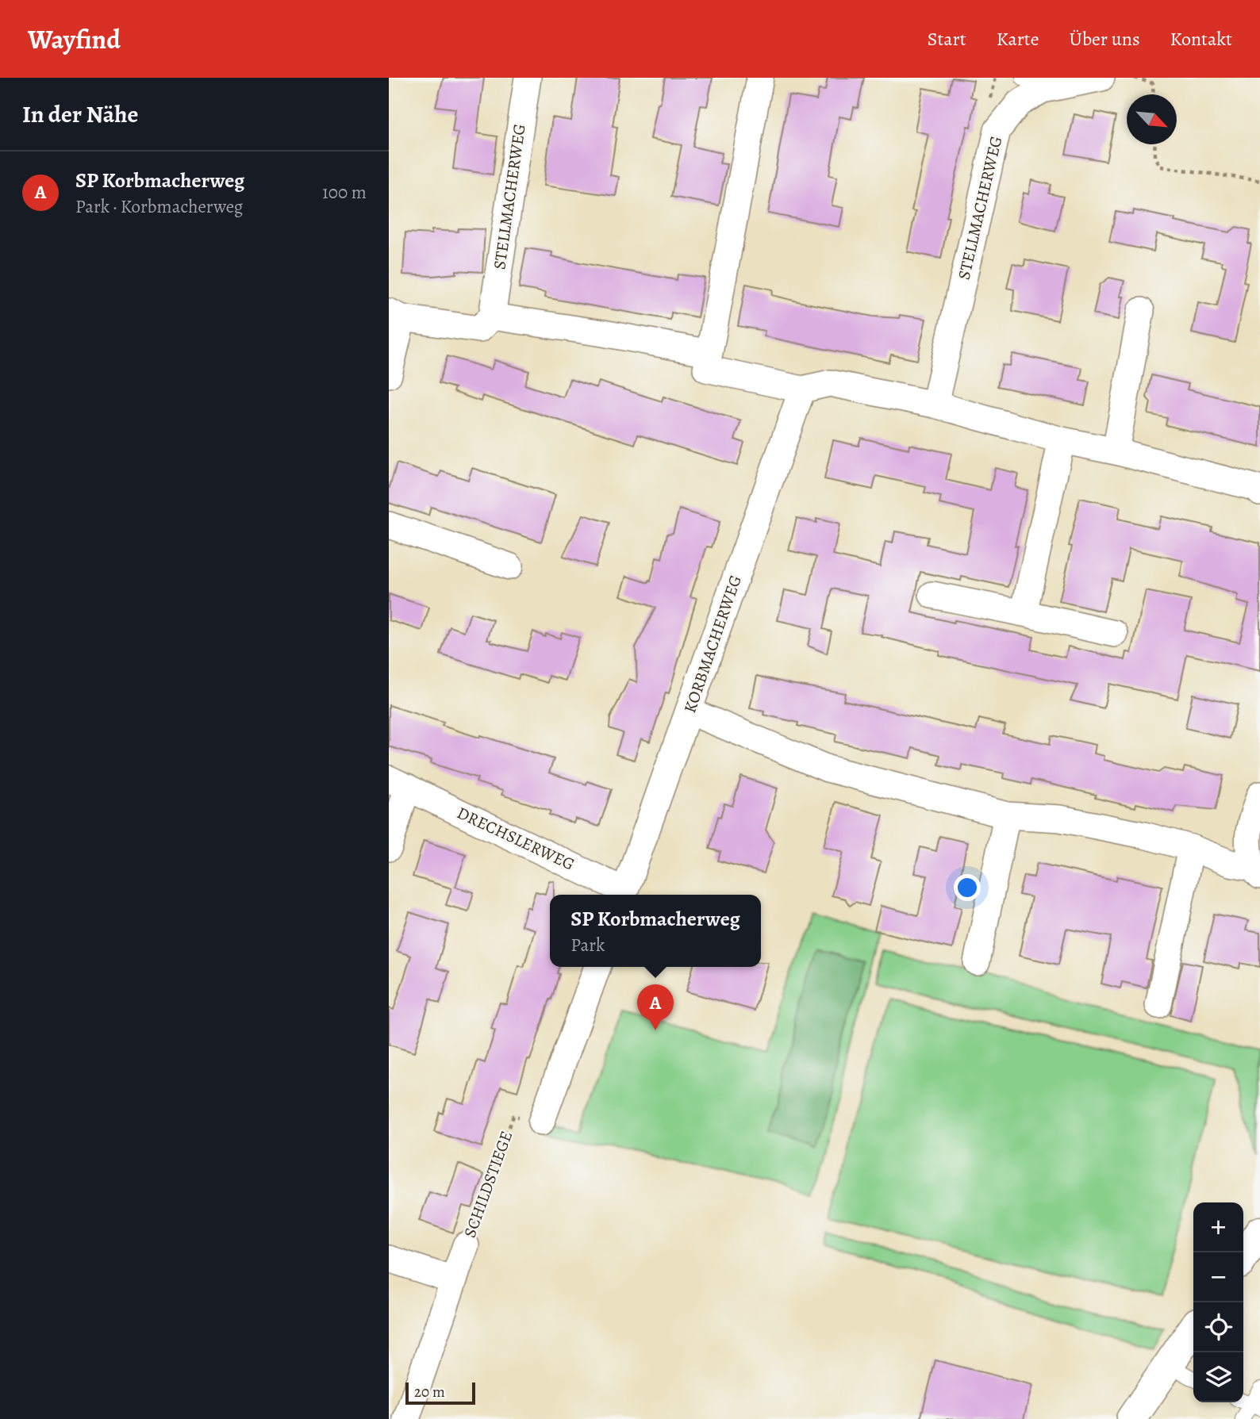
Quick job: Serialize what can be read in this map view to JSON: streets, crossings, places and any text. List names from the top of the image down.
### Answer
{
  "streets": {
    "street": [
      "STELLMACHERWEG",
      "KORBMACHERWEG",
      "DRECHSLERWEG",
      "SCHILDSTIEGE"
    ]
  },
  "crossings": [
    ["KORBMACHERWEG", "DRECHSLERWEG"]
  ],
  "scale_bar": "20 m",
  "north": "bottom right",
  "page": {
    "header": "Wayfind",
    "nav": [
      "Start",
      "Karte",
      "Über uns",
      "Kontakt"
    ],
    "heading": "In der Nähe",
    "list": [
      {
        "mark": "A",
        "name": "SP Korbmacherweg",
        "note": "Park · Korbmacherweg",
        "value": "100 m"
      }
    ],
    "popup": ["SP Korbmacherweg", "Park"],
    "pins": "A",
    "map_buttons": ["+", "−"],
    "scale": "20 m"
  }
}
